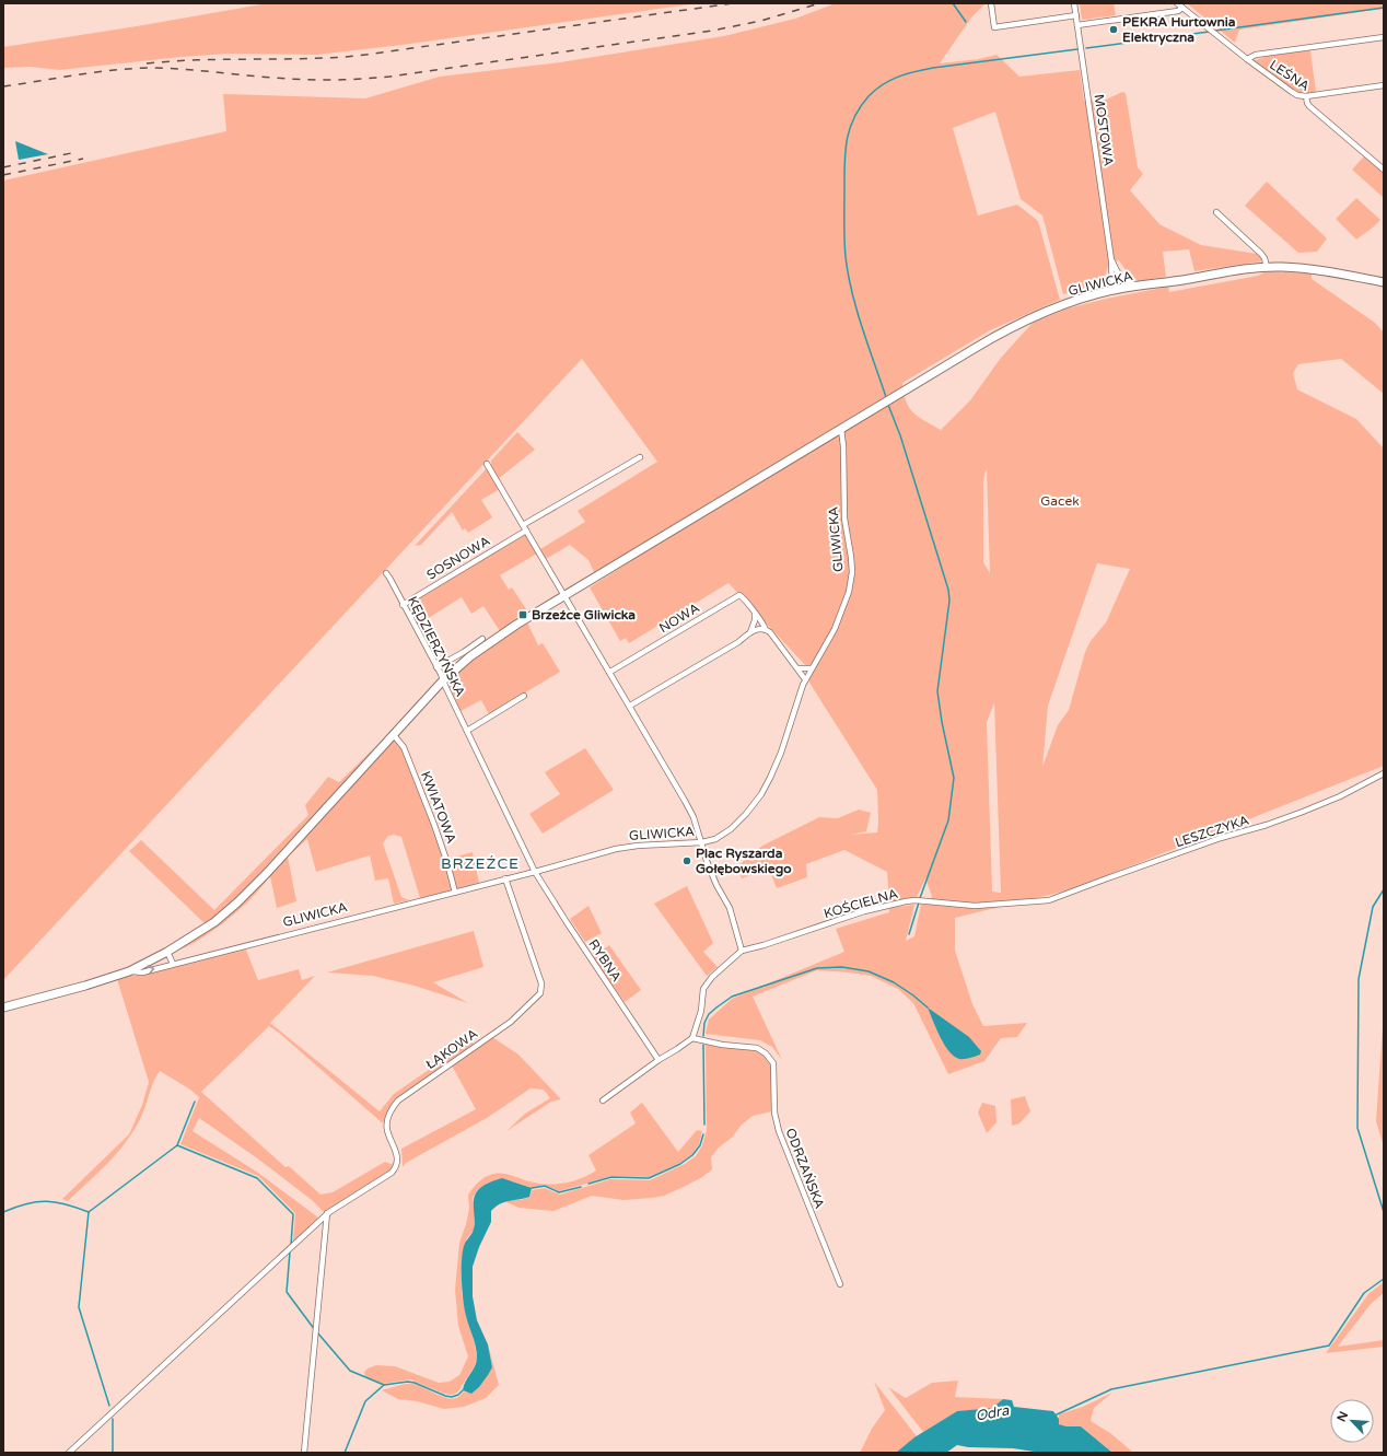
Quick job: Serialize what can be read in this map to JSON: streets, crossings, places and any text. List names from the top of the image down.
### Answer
{
  "streets": {
    "main road": ["GLIWICKA"],
    "street": [
      "LEŚNA",
      "MOSTOWA",
      "SOSNOWA",
      "NOWA",
      "KĘDZIERZYŃSKA",
      "KWIATOWA",
      "LESZCZYKA",
      "KOŚCIELNA",
      "RYBNA",
      "ŁĄKOWA",
      "ODRZAŃSKA"
    ]
  },
  "crossings": [
    ["MOSTOWA", "GLIWICKA"],
    ["GLIWICKA", "NOWA"],
    ["GLIWICKA", "KĘDZIERZYŃSKA"],
    ["GLIWICKA", "KWIATOWA"],
    ["GLIWICKA", "RYBNA"],
    ["GLIWICKA", "ŁĄKOWA"],
    ["SOSNOWA", "KĘDZIERZYŃSKA"],
    ["KĘDZIERZYŃSKA", "RYBNA"],
    ["LESZCZYKA", "KOŚCIELNA"]
  ],
  "districts": ["BRZEŹCE"],
  "water": ["Odra"],
  "parks": ["Gacek"],
  "places": {
    "other": ["PEKRA Hurtownia Elektryczna", "Plac Ryszarda Gołębowskiego"],
    "transit": ["Brzeźce Gliwicka"]
  },
  "north": "top left"
}
